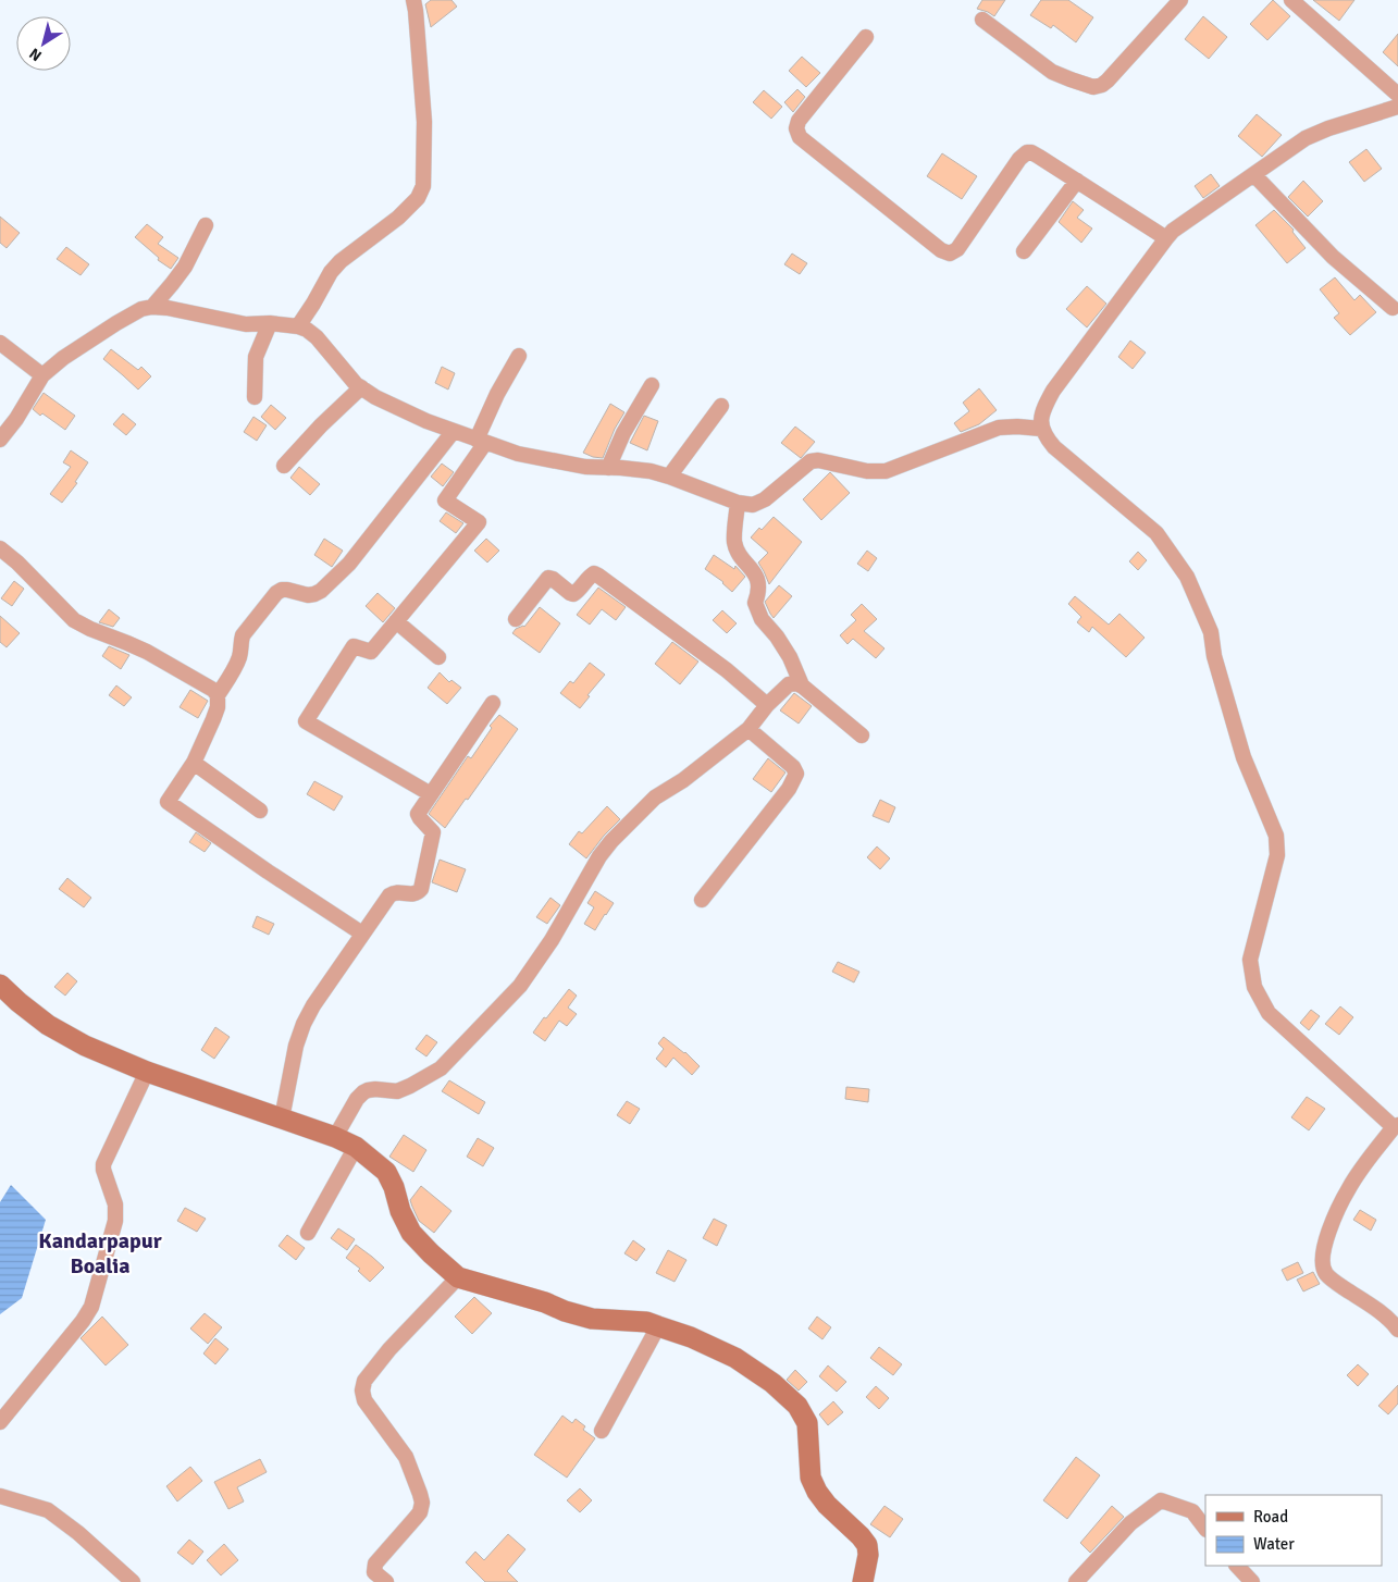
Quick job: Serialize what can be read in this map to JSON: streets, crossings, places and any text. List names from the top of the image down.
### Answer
{
  "districts": ["Kandarpapur Boalia"],
  "legend": ["Road", "Water"],
  "north": "bottom left"
}
